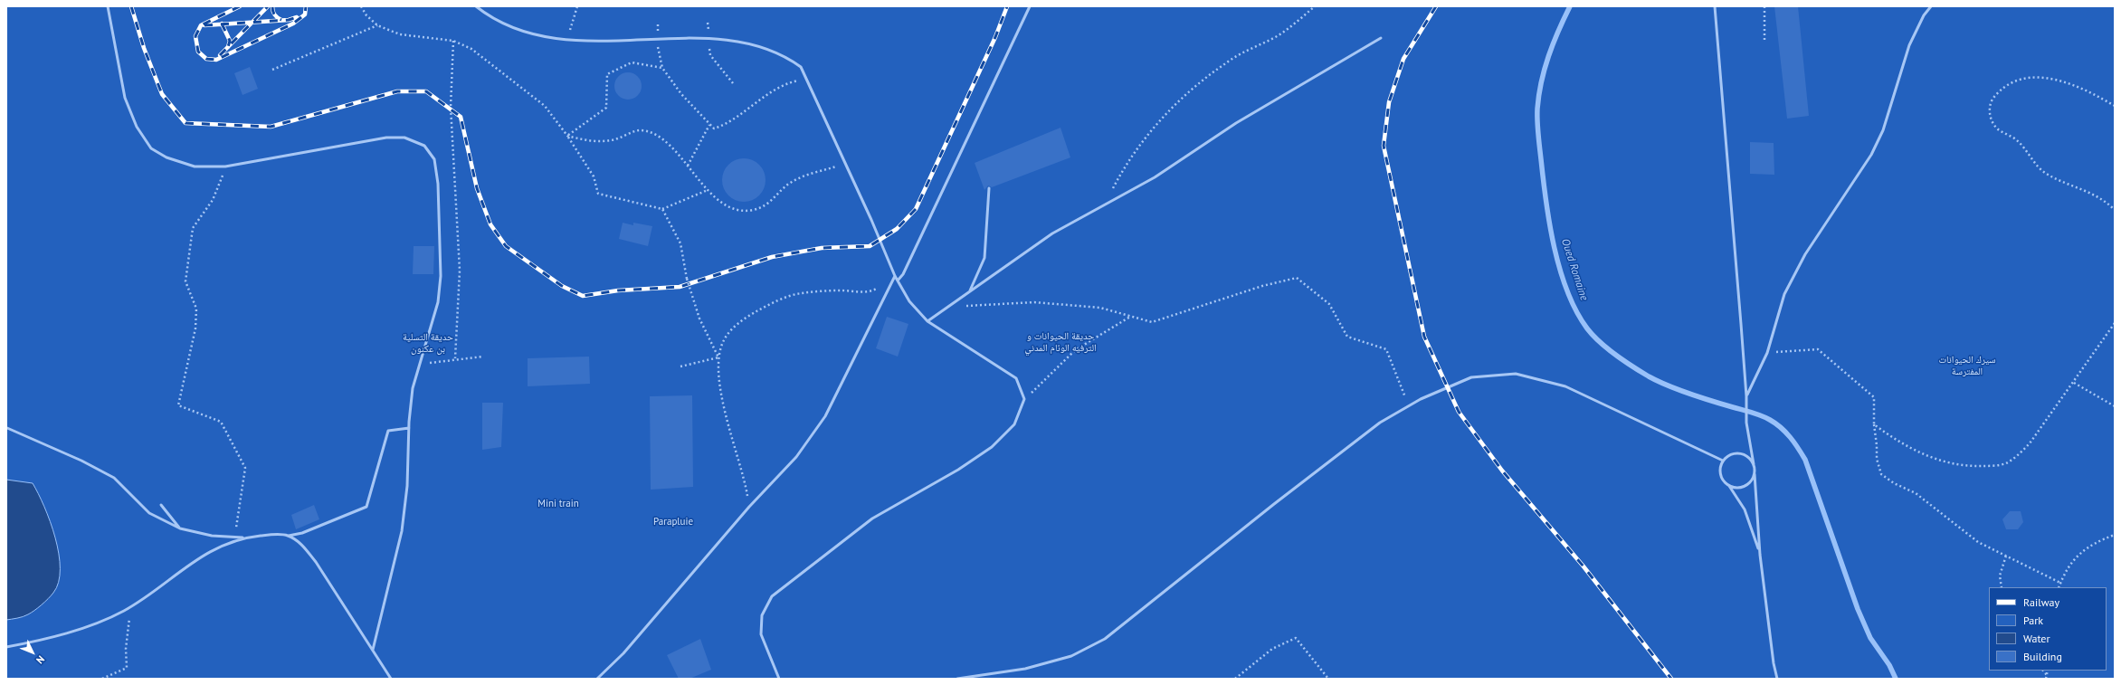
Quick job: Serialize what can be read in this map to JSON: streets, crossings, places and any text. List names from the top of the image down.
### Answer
{
  "water": ["Oued Romaine"],
  "parks": [
    "حديقة الحيوانات و الترفيه الوئام المدني",
    "حديقة التسلية بن عكنون",
    "سيرك الحيوانات المفترسة",
    "Mini train",
    "Parapluie"
  ],
  "legend": [
    "Railway",
    "Park",
    "Water",
    "Building"
  ],
  "north": "bottom right"
}
